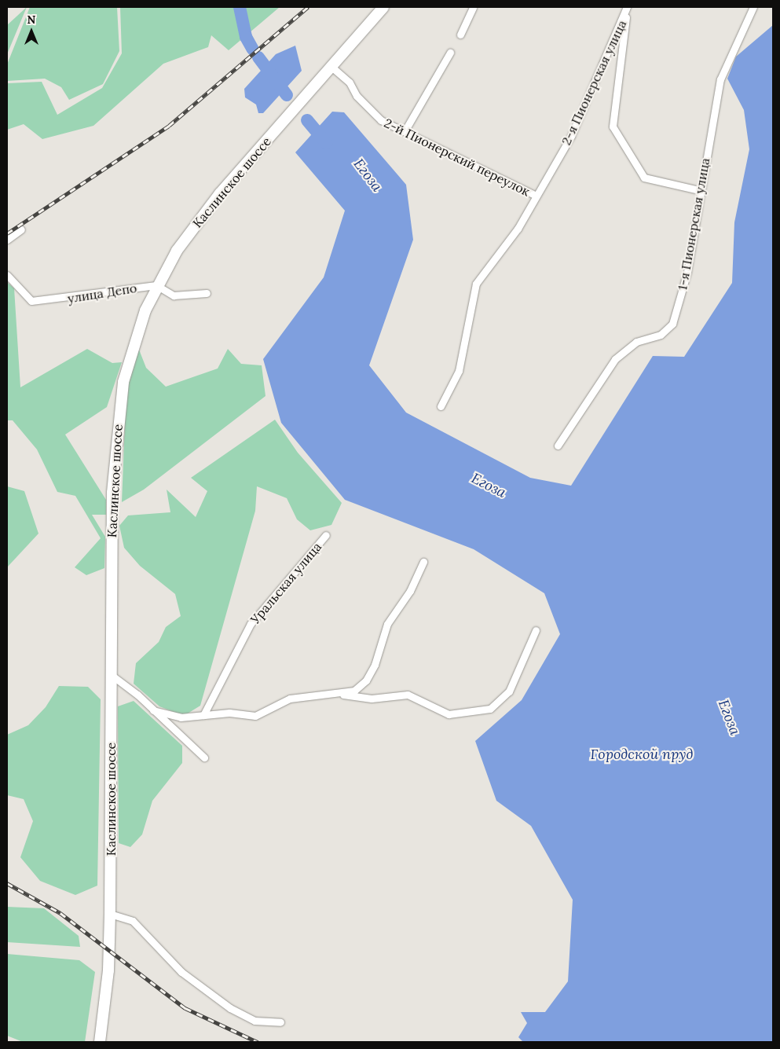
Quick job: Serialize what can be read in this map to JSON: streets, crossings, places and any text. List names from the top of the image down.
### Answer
{
  "streets": {
    "main road": ["Каслинское шоссе"],
    "street": [
      "2-я Пионерская улица",
      "2-й Пионерский переулок",
      "1-я Пионерская улица",
      "улица Депо",
      "Уральская улица"
    ]
  },
  "crossings": [
    ["2-я Пионерская улица", "2-й Пионерский переулок"],
    ["2-я Пионерская улица", "1-я Пионерская улица"],
    ["2-й Пионерский переулок", "Каслинское шоссе"],
    ["Каслинское шоссе", "улица Депо"]
  ],
  "water": ["Егоза", "Городской пруд"],
  "north": "top"
}
